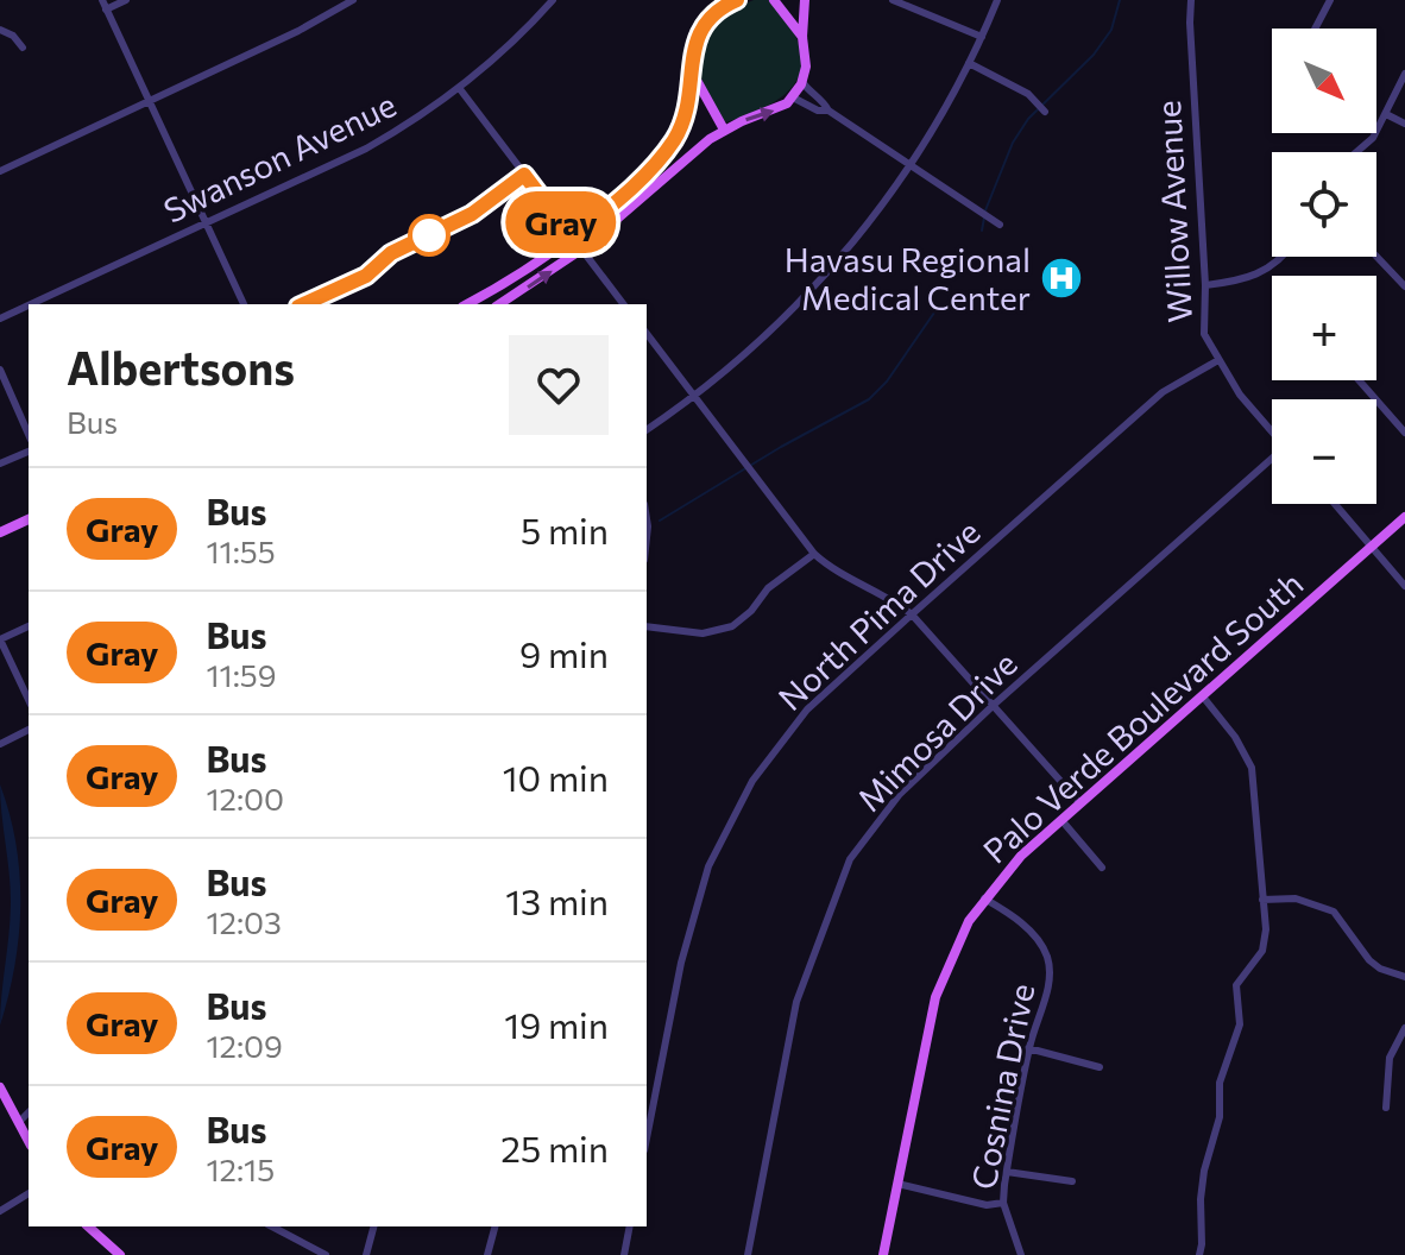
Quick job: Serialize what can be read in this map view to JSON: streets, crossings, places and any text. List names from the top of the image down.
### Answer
{
  "streets": {
    "main road": ["Palo Verde Boulevard South"],
    "street": [
      "Swanson Avenue",
      "Willow Avenue",
      "North Pima Drive",
      "Mimosa Drive",
      "Cosnina Drive"
    ]
  },
  "crossings": [
    ["Willow Avenue", "North Pima Drive"],
    ["Palo Verde Boulevard South", "Cosnina Drive"]
  ],
  "places": {
    "hospital": ["Havasu Regional Medical Center"]
  },
  "lines": ["bus line Gray"],
  "north": "bottom right",
  "page": {
    "on_map": "Gray",
    "map_buttons": ["+", "−"],
    "heading": ["Albertsons", "Bus"],
    "list": [
      {
        "mark": "Gray",
        "name": "Bus",
        "note": "11:55",
        "value": "5 min"
      },
      {
        "mark": "Gray",
        "name": "Bus",
        "note": "11:59",
        "value": "9 min"
      },
      {
        "mark": "Gray",
        "name": "Bus",
        "note": "12:00",
        "value": "10 min"
      },
      {
        "mark": "Gray",
        "name": "Bus",
        "note": "12:03",
        "value": "13 min"
      },
      {
        "mark": "Gray",
        "name": "Bus",
        "note": "12:09",
        "value": "19 min"
      },
      {
        "mark": "Gray",
        "name": "Bus",
        "note": "12:15",
        "value": "25 min"
      }
    ]
  }
}
